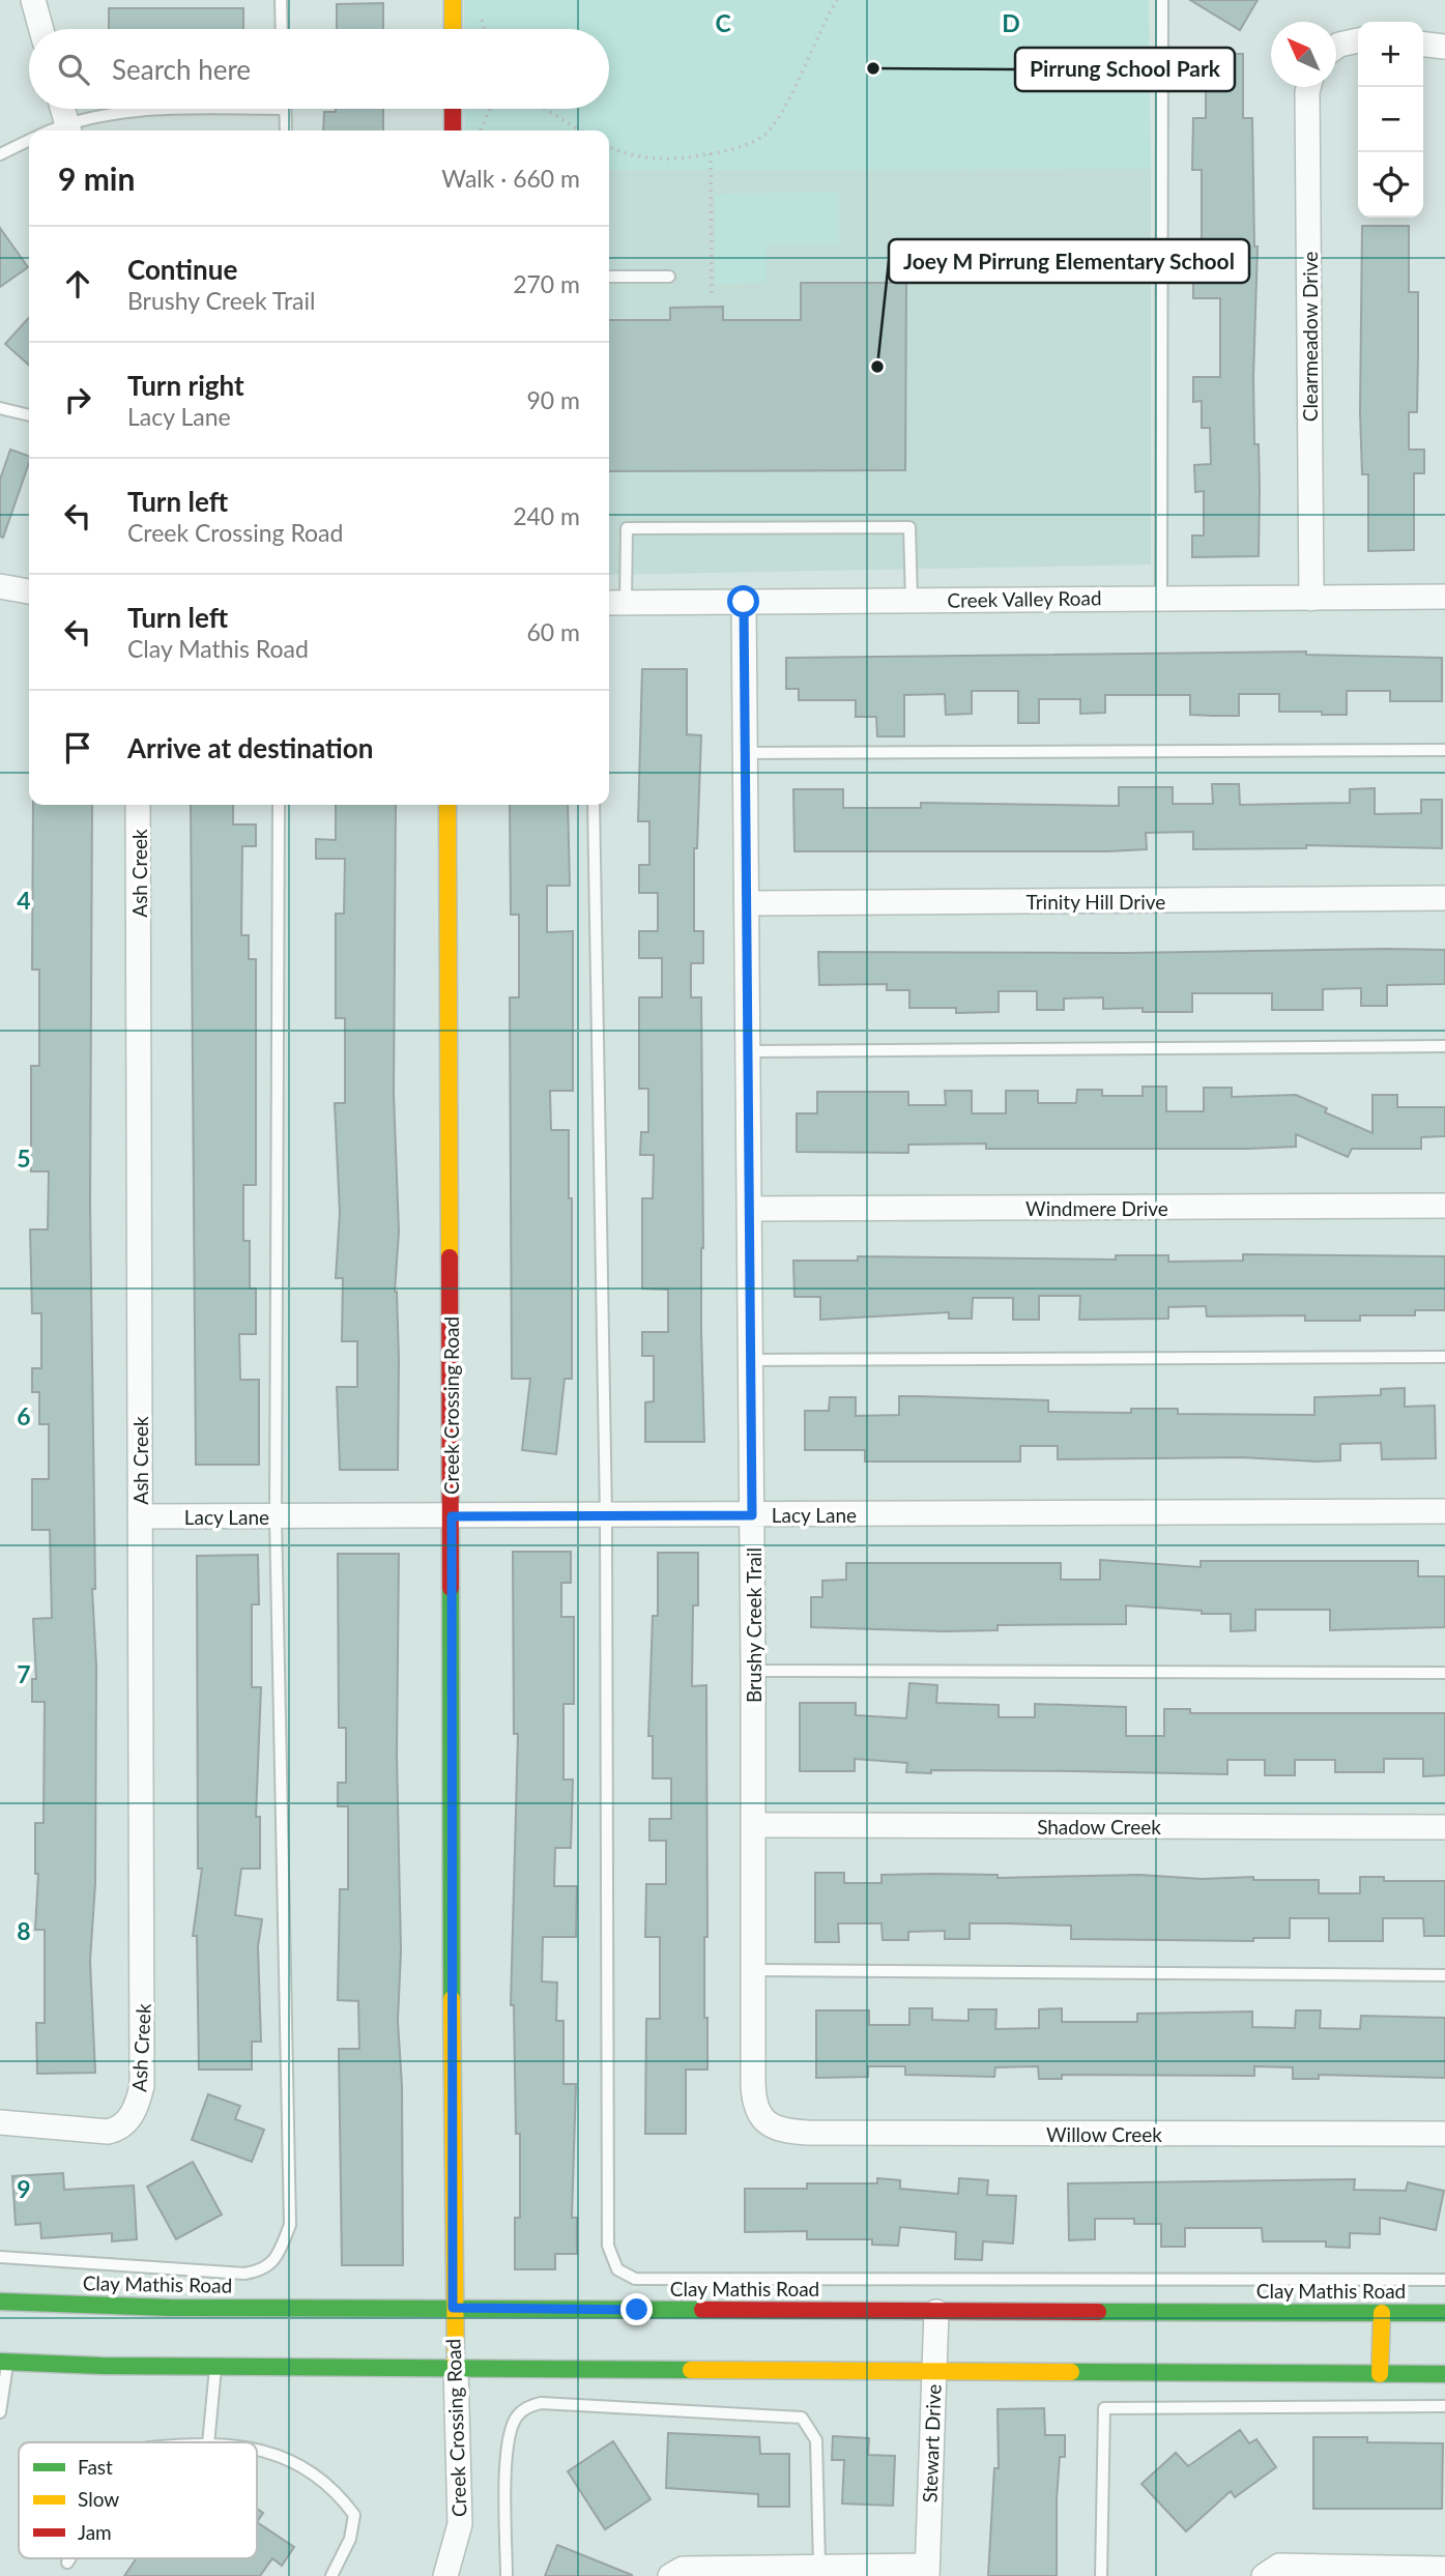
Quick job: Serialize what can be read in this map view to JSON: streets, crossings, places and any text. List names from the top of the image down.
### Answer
{
  "streets": {
    "main road": ["Creek Crossing Road", "Clay Mathis Road"],
    "street": [
      "Clearmeadow Drive",
      "Creek Valley Road",
      "Ash Creek",
      "Trinity Hill Drive",
      "Windmere Drive",
      "Lacy Lane",
      "Brushy Creek Trail",
      "Shadow Creek",
      "Willow Creek",
      "Stewart Drive"
    ]
  },
  "crossings": [
    ["Clearmeadow Drive", "Creek Valley Road"],
    ["Creek Valley Road", "Brushy Creek Trail"],
    ["Ash Creek", "Lacy Lane"],
    ["Trinity Hill Drive", "Brushy Creek Trail"],
    ["Windmere Drive", "Brushy Creek Trail"],
    ["Creek Crossing Road", "Lacy Lane"],
    ["Creek Crossing Road", "Clay Mathis Road"],
    ["Lacy Lane", "Brushy Creek Trail"],
    ["Brushy Creek Trail", "Shadow Creek"],
    ["Brushy Creek Trail", "Willow Creek"],
    ["Clay Mathis Road", "Stewart Drive"]
  ],
  "places": ["Pirrung School Park", "Joey M Pirrung Elementary School"],
  "legend": ["Fast", "Slow", "Jam"],
  "north": "top left",
  "page": {
    "map_buttons": ["+", "−"],
    "search": "Search here",
    "heading": ["9 min", "Walk · 660 m"],
    "list": [
      ["Continue", "Brushy Creek Trail", "270 m"],
      ["Turn right", "Lacy Lane", "90 m"],
      ["Turn left", "Creek Crossing Road", "240 m"],
      ["Turn left", "Clay Mathis Road", "60 m"],
      "Arrive at destination"
    ]
  },
  "grid": {
    "columns": ["C", "D"],
    "rows": [
      "4",
      "5",
      "6",
      "7",
      "8",
      "9"
    ]
  }
}
